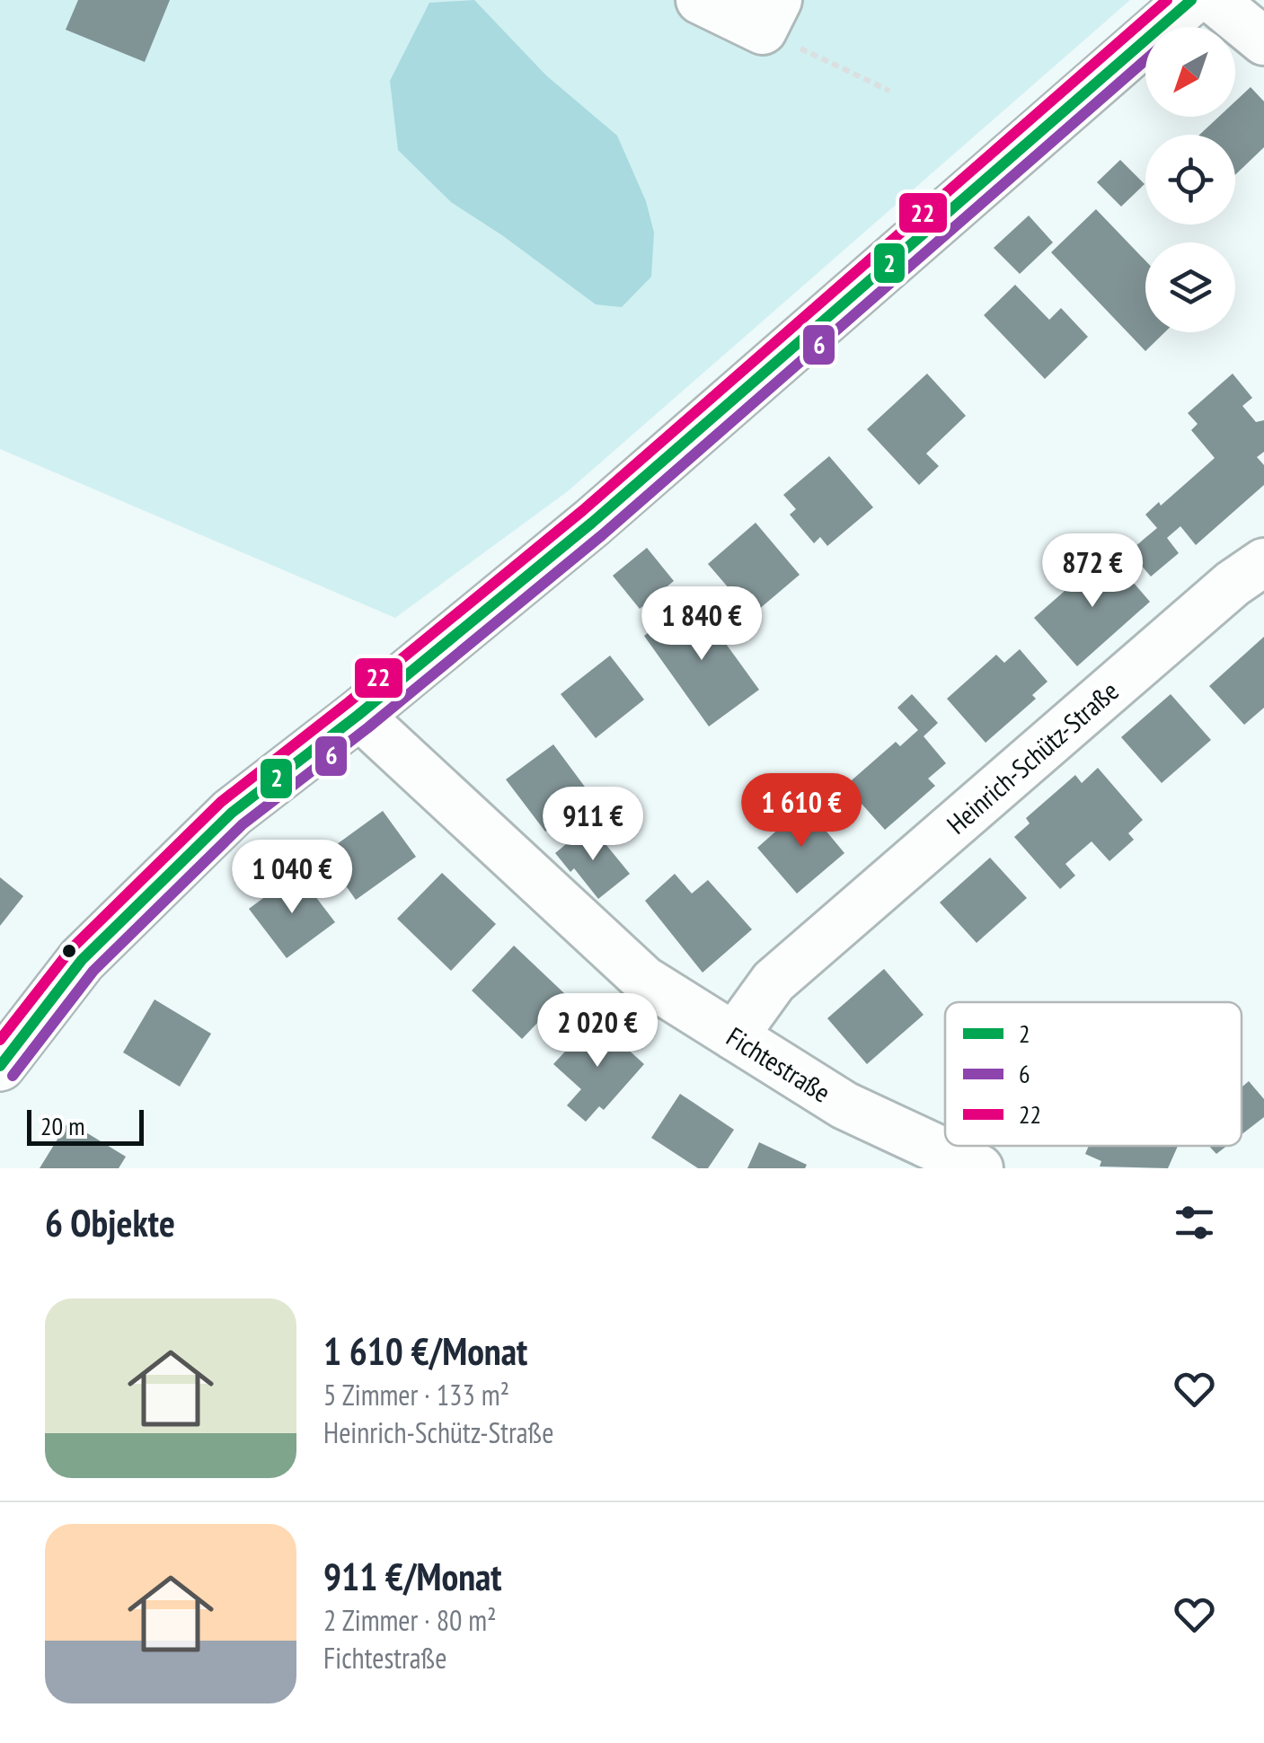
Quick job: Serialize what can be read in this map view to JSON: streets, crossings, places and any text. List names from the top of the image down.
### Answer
{
  "streets": {
    "street": ["Heinrich-Schütz-Straße", "Fichtestraße"]
  },
  "crossings": [
    ["Heinrich-Schütz-Straße", "Fichtestraße"]
  ],
  "lines": ["transit line 2", "transit line 22", "transit line 6"],
  "legend": ["2", "6", "22"],
  "scale_bar": "20 m",
  "north": "bottom left",
  "page": {
    "price": [
      "872 €",
      "1 840 €",
      "1 610 €",
      "911 €",
      "1 040 €",
      "2 020 €"
    ],
    "scale": "20 m",
    "heading": "6 Objekte",
    "list": [
      {
        "name": "1 610 €/Monat",
        "note": "5 Zimmer · 133 m² · Heinrich-Schütz-Straße"
      },
      {
        "name": "911 €/Monat",
        "note": "2 Zimmer · 80 m² · Fichtestraße"
      }
    ]
  }
}
